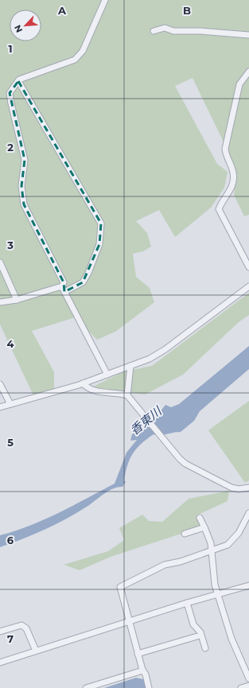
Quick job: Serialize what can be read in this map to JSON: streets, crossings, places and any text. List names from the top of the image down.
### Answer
{
  "water": ["香東川"],
  "north": "bottom left",
  "grid": {
    "columns": ["A", "B"],
    "rows": [
      "1",
      "2",
      "3",
      "4",
      "5",
      "6",
      "7"
    ]
  }
}
